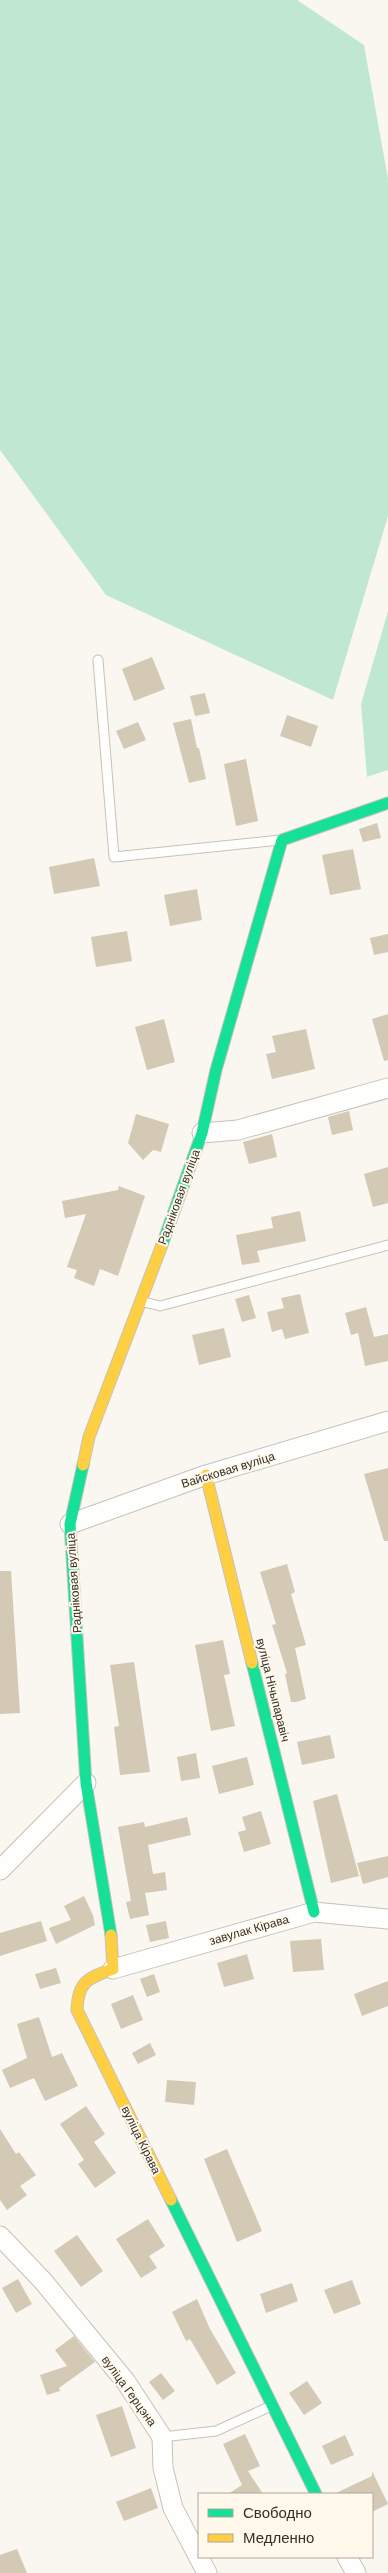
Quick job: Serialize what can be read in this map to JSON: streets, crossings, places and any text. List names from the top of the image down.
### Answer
{
  "streets": {
    "street": [
      "Радніковая вуліца",
      "Вайсковая вуліца",
      "вуліца Нічыпаравіч",
      "завулак Кірава",
      "вуліца Кірава",
      "вуліца Герцэна"
    ]
  },
  "crossings": [
    ["Радніковая вуліца", "Вайсковая вуліца"],
    ["Вайсковая вуліца", "вуліца Нічыпаравіч"],
    ["вуліца Нічыпаравіч", "завулак Кірава"],
    ["завулак Кірава", "вуліца Кірава"]
  ],
  "legend": ["Свободно", "Медленно"]
}
